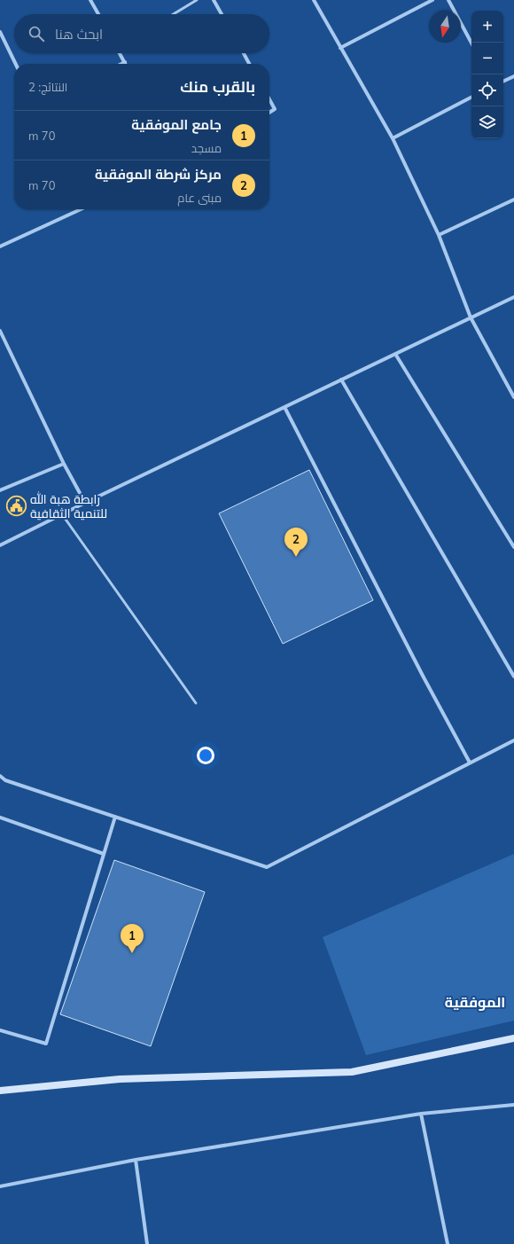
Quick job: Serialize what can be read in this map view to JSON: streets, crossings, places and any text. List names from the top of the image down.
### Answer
{
  "districts": ["الموفقية"],
  "places": {
    "public building": ["رابطة هبة الله للتنمية الثقافية"]
  },
  "north": "bottom",
  "page": {
    "map_buttons": ["+", "−"],
    "search": "ابحث هنا",
    "heading": ["بالقرب منك", "النتائج: 2"],
    "list": [
      {
        "mark": "1",
        "name": "جامع الموفقية",
        "note": "مسجد",
        "value": "70 m"
      },
      {
        "mark": "2",
        "name": "مركز شرطة الموفقية",
        "note": "مبنى عام",
        "value": "70 m"
      }
    ],
    "pins": ["2", "1"]
  }
}
